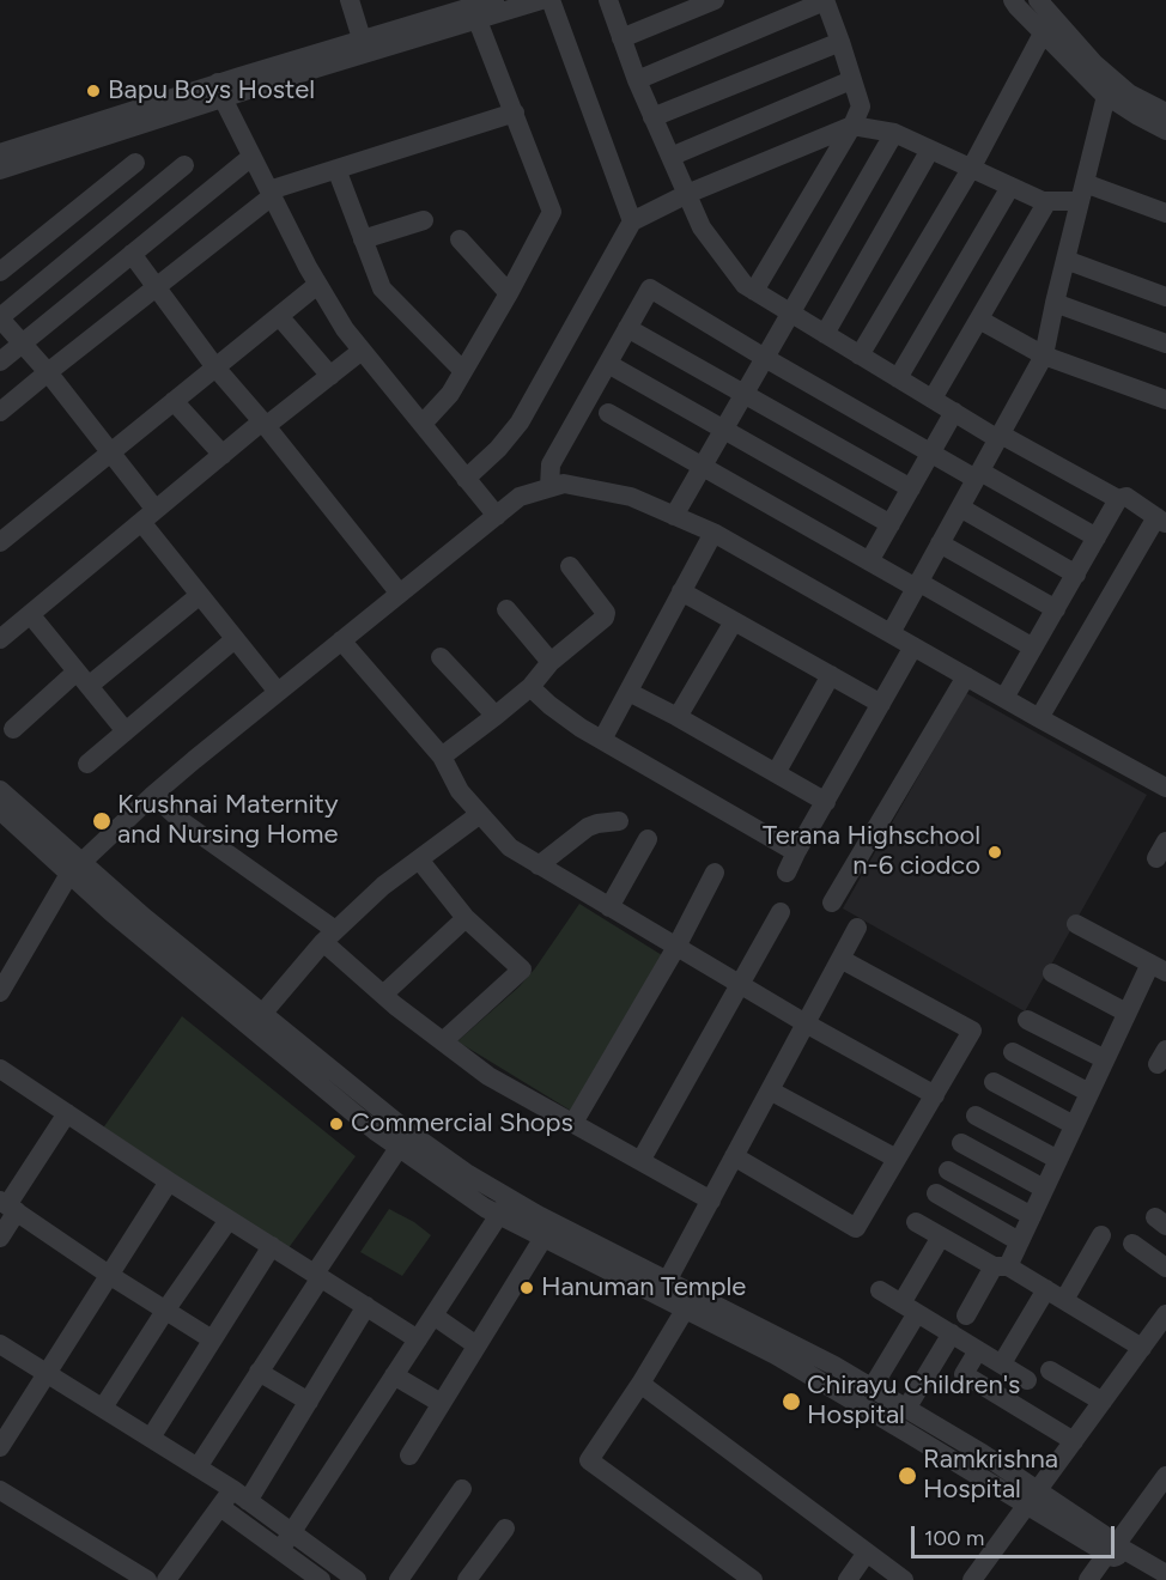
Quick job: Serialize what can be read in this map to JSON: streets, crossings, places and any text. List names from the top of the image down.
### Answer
{
  "places": [
    "Bapu Boys Hostel",
    "Krushnai Maternity and Nursing Home",
    "Terana Highschool n-6 ciodco",
    "Commercial Shops",
    "Hanuman Temple",
    "Chirayu Children's Hospital",
    "Ramkrishna Hospital"
  ],
  "scale_bar": "100 m"
}
